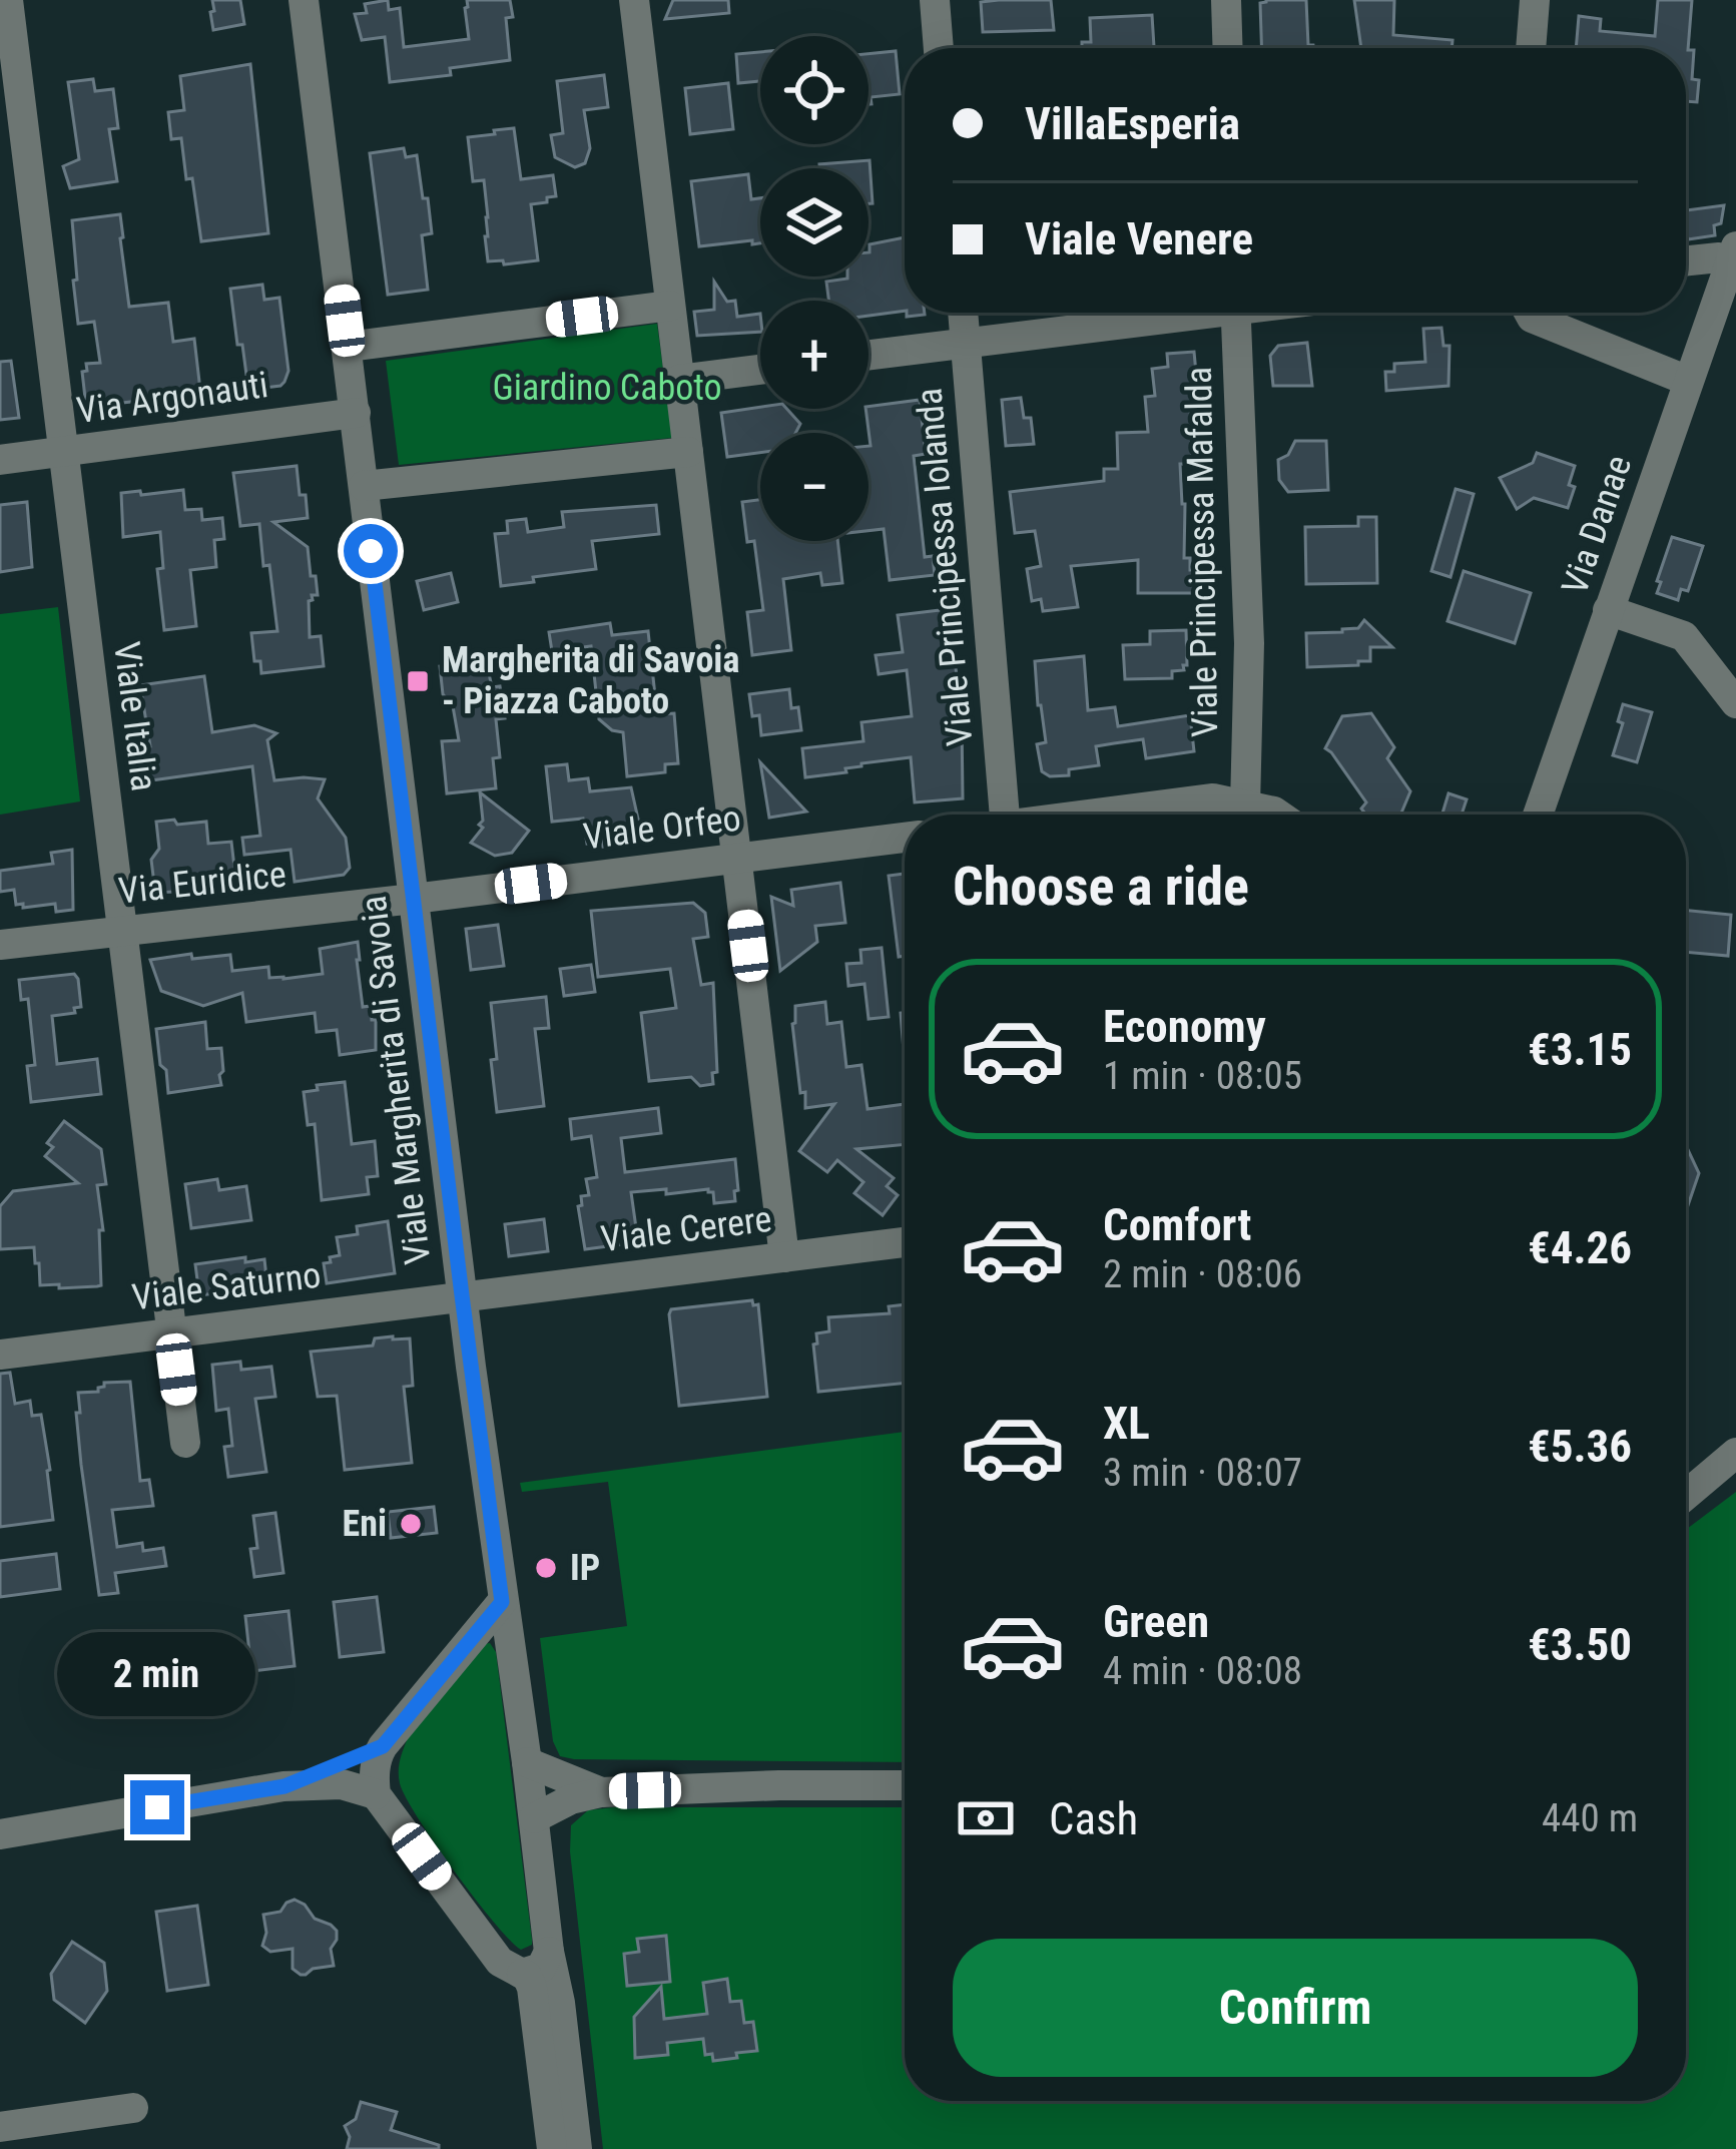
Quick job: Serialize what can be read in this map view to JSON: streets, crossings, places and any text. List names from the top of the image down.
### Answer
{
  "streets": {
    "street": [
      "Via Argonauti",
      "Via Danae",
      "Viale Principessa Mafalda",
      "Viale Principessa Iolanda",
      "Viale Italia",
      "Viale Orfeo",
      "Via Euridice",
      "Viale Margherita di Savoia",
      "Viale Cerere",
      "Viale Saturno"
    ]
  },
  "crossings": [
    ["Via Argonauti", "Viale Italia"],
    ["Via Argonauti", "Viale Margherita di Savoia"],
    ["Viale Italia", "Via Euridice"],
    ["Viale Italia", "Viale Saturno"],
    ["Viale Orfeo", "Via Euridice"],
    ["Viale Orfeo", "Viale Margherita di Savoia"],
    ["Via Euridice", "Viale Margherita di Savoia"],
    ["Viale Margherita di Savoia", "Viale Cerere"],
    ["Viale Margherita di Savoia", "Viale Saturno"],
    ["Viale Cerere", "Viale Saturno"]
  ],
  "parks": ["Giardino Caboto"],
  "places": {
    "transit": ["Margherita di Savoia - Piazza Caboto"],
    "other": ["Eni", "IP"]
  },
  "page": {
    "map_buttons": ["+", "−"],
    "banner": ["VillaEsperia", "Viale Venere"],
    "heading": "Choose a ride",
    "list": [
      {
        "name": "Economy",
        "note": "1 min · 08:05",
        "value": "€3.15"
      },
      {
        "name": "Comfort",
        "note": "2 min · 08:06",
        "value": "€4.26"
      },
      {
        "name": "XL",
        "note": "3 min · 08:07",
        "value": "€5.36"
      },
      {
        "name": "Green",
        "note": "4 min · 08:08",
        "value": "€3.50"
      }
    ],
    "bubble": "2 min",
    "pay": ["Cash", "440 m"],
    "buttons": "Confirm"
  }
}
